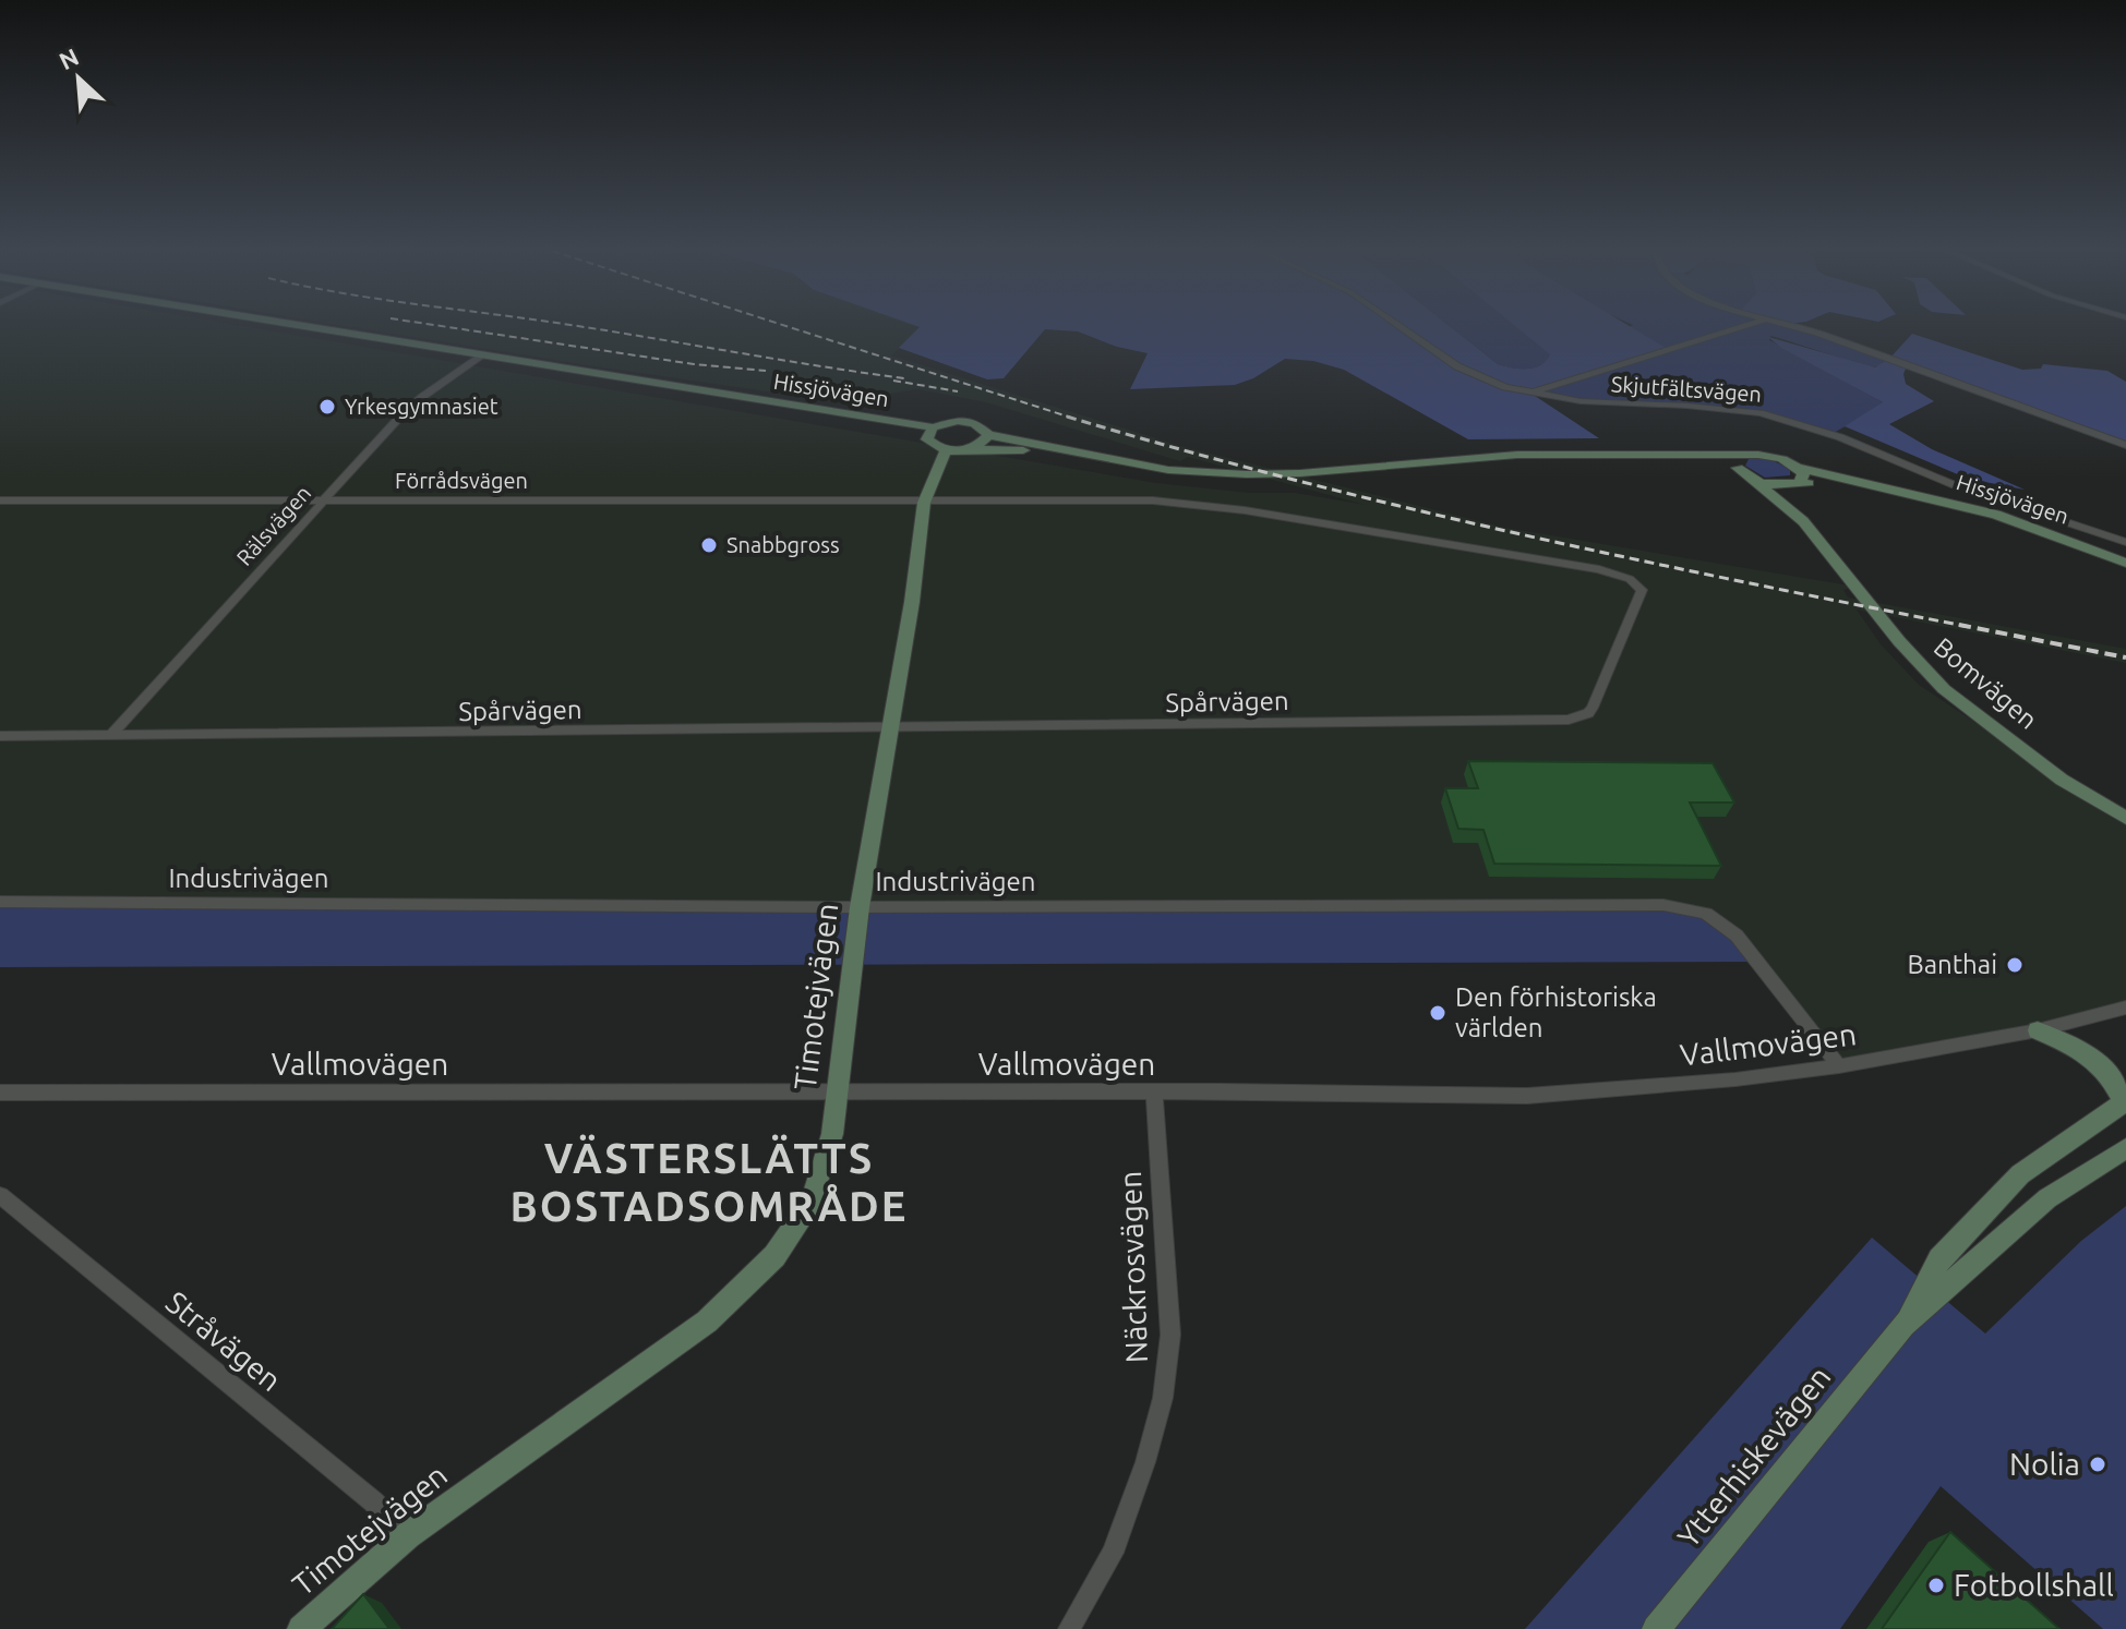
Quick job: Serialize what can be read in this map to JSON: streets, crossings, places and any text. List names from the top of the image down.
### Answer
{
  "streets": {
    "main road": [
      "Hissjövägen",
      "Bomvägen",
      "Timotejvägen",
      "Ytterhiskevägen"
    ],
    "street": [
      "Skjutfältsvägen",
      "Förrådsvägen",
      "Rälsvägen",
      "Spårvägen",
      "Industrivägen",
      "Vallmovägen",
      "Näckrosvägen",
      "Stråvägen"
    ]
  },
  "crossings": [
    ["Hissjövägen", "Rälsvägen"],
    ["Hissjövägen", "Bomvägen"],
    ["Förrådsvägen", "Rälsvägen"],
    ["Förrådsvägen", "Spårvägen"],
    ["Förrådsvägen", "Timotejvägen"],
    ["Rälsvägen", "Spårvägen"],
    ["Spårvägen", "Timotejvägen"],
    ["Industrivägen", "Timotejvägen"],
    ["Industrivägen", "Vallmovägen"],
    ["Timotejvägen", "Vallmovägen"],
    ["Timotejvägen", "Stråvägen"],
    ["Vallmovägen", "Näckrosvägen"]
  ],
  "districts": ["VÄSTERSLÄTTS BOSTADSOMRÅDE"],
  "places": [
    "Yrkesgymnasiet",
    "Snabbgross",
    "Banthai",
    "Den förhistoriska världen",
    "Nolia",
    "Fotbollshall"
  ],
  "north": "top left"
}
